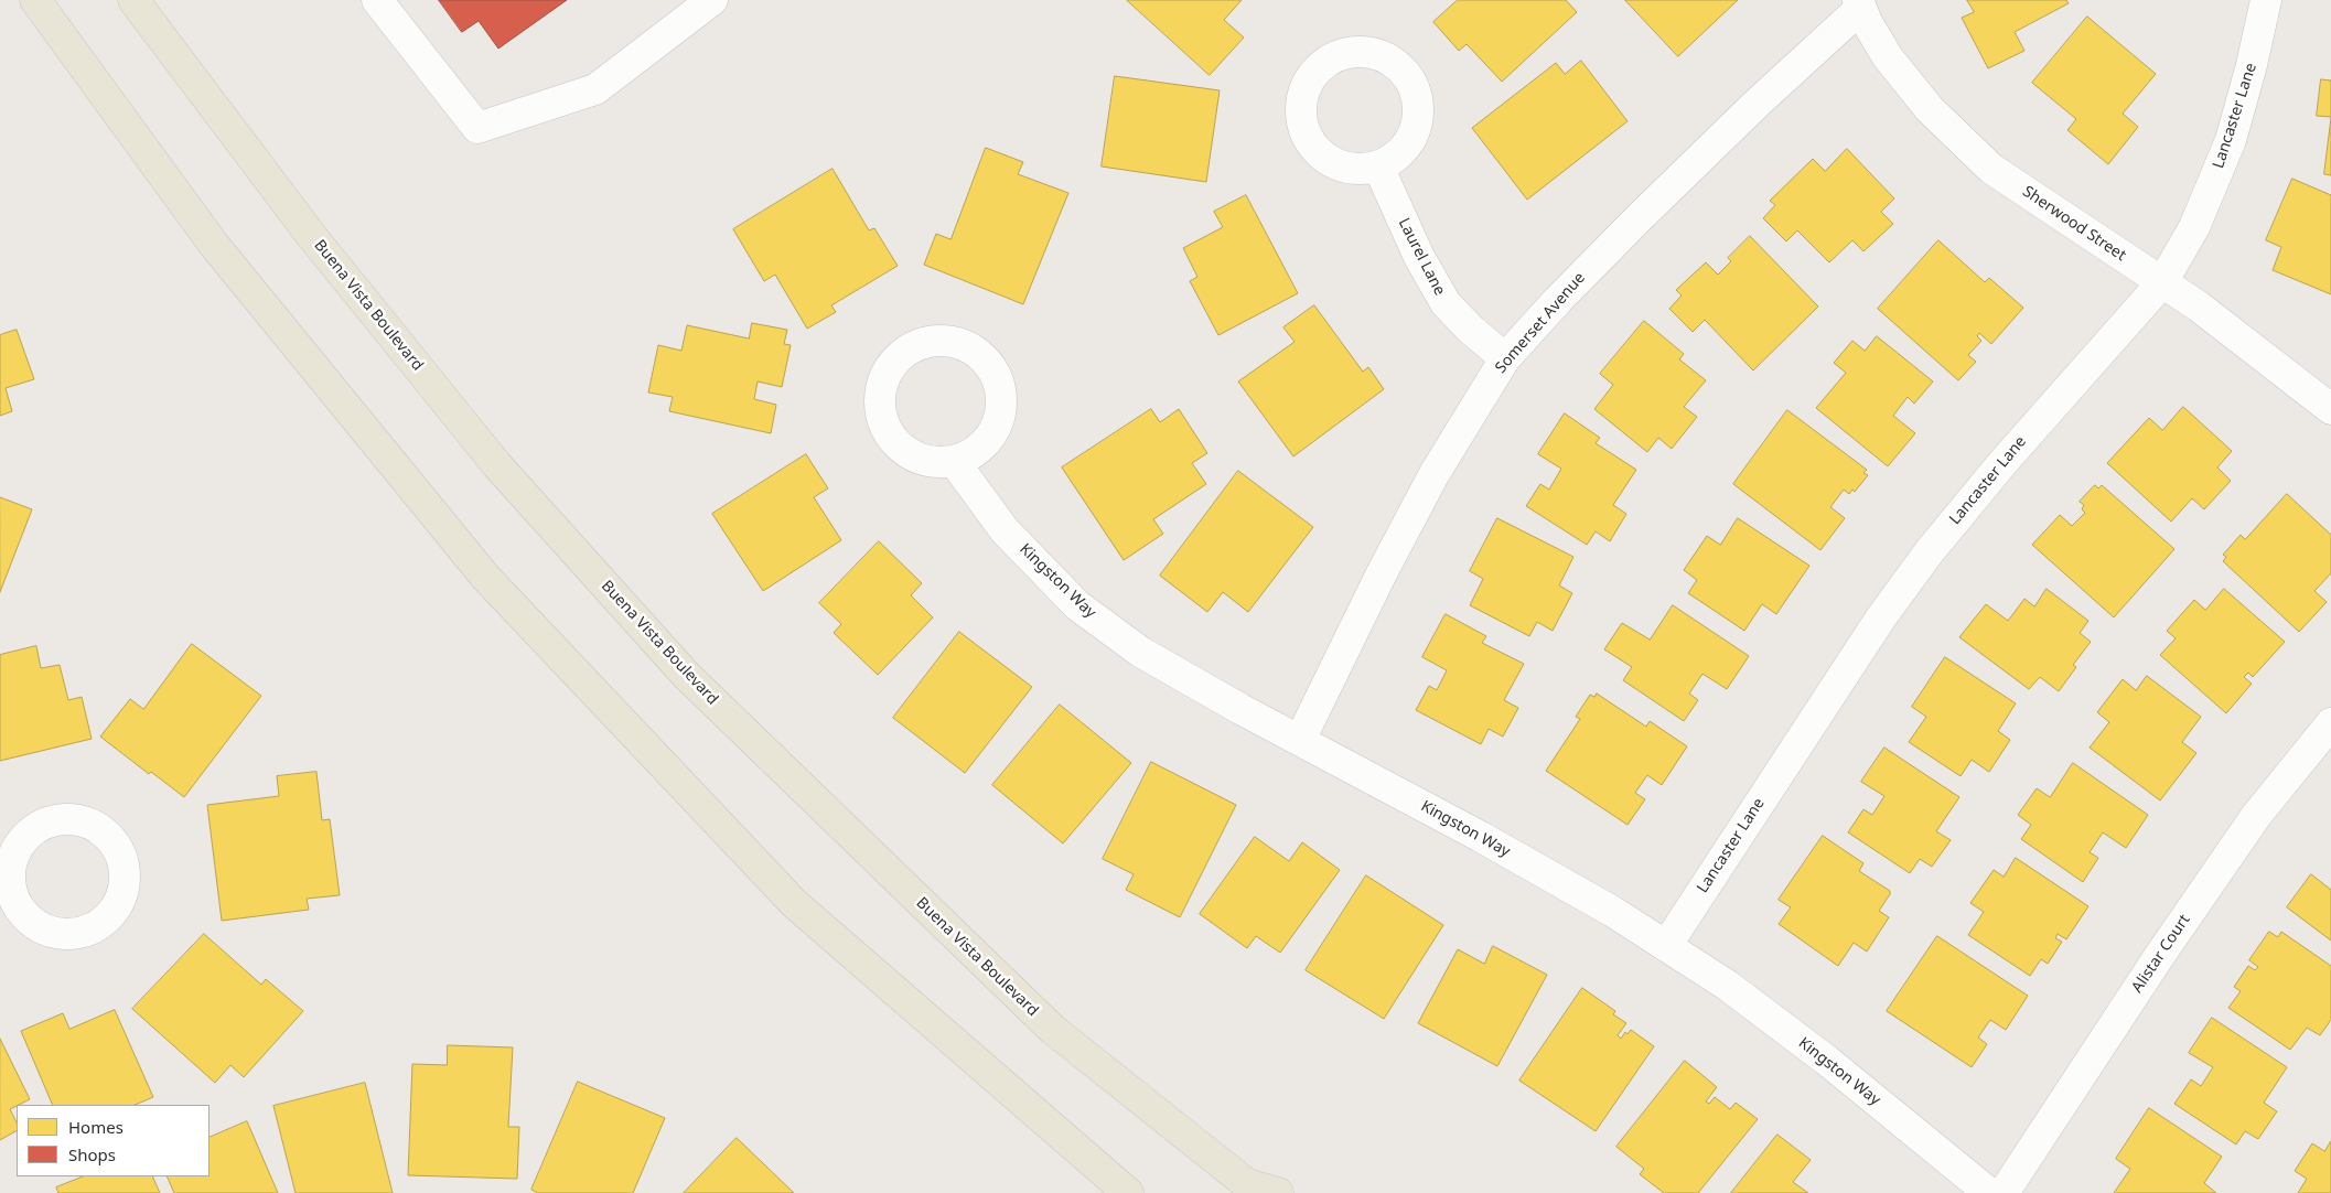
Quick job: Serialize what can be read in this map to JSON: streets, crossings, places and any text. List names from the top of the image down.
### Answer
{
  "streets": {
    "main road": ["Buena Vista Boulevard"],
    "street": [
      "Lancaster Lane",
      "Sherwood Street",
      "Laurel Lane",
      "Somerset Avenue",
      "Kingston Way",
      "Alistar Court"
    ]
  },
  "crossings": [
    ["Lancaster Lane", "Sherwood Street"],
    ["Lancaster Lane", "Kingston Way"],
    ["Sherwood Street", "Somerset Avenue"],
    ["Laurel Lane", "Somerset Avenue"],
    ["Somerset Avenue", "Kingston Way"]
  ],
  "legend": ["Homes", "Shops"]
}
